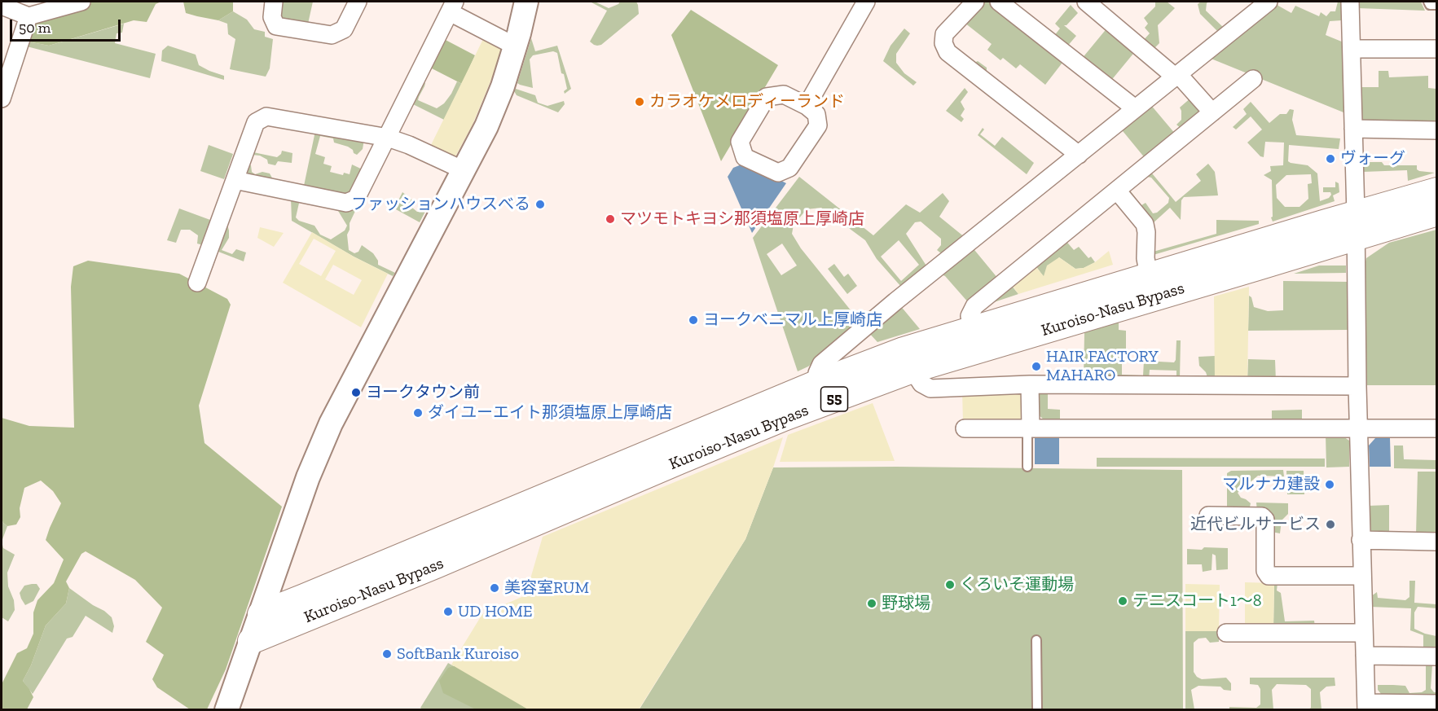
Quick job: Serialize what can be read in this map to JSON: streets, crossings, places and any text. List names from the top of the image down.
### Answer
{
  "streets": {
    "main road": ["Kuroiso-Nasu Bypass", "55"]
  },
  "places": [
    "カラオケメロディーランド",
    "ヴォーグ",
    "ファッションハウスべる",
    "マツモトキヨシ那須塩原上厚崎店",
    "ヨークベニマル上厚崎店",
    "HAIR FACTORY MAHARO",
    "ヨークタウン前",
    "ダイユーエイト那須塩原上厚崎店",
    "マルナカ建設",
    "近代ビルサービス",
    "くろいそ運動場",
    "美容室RUM",
    "テニスコート1～8",
    "野球場",
    "UD HOME",
    "SoftBank Kuroiso"
  ],
  "scale_bar": "50 m"
}
